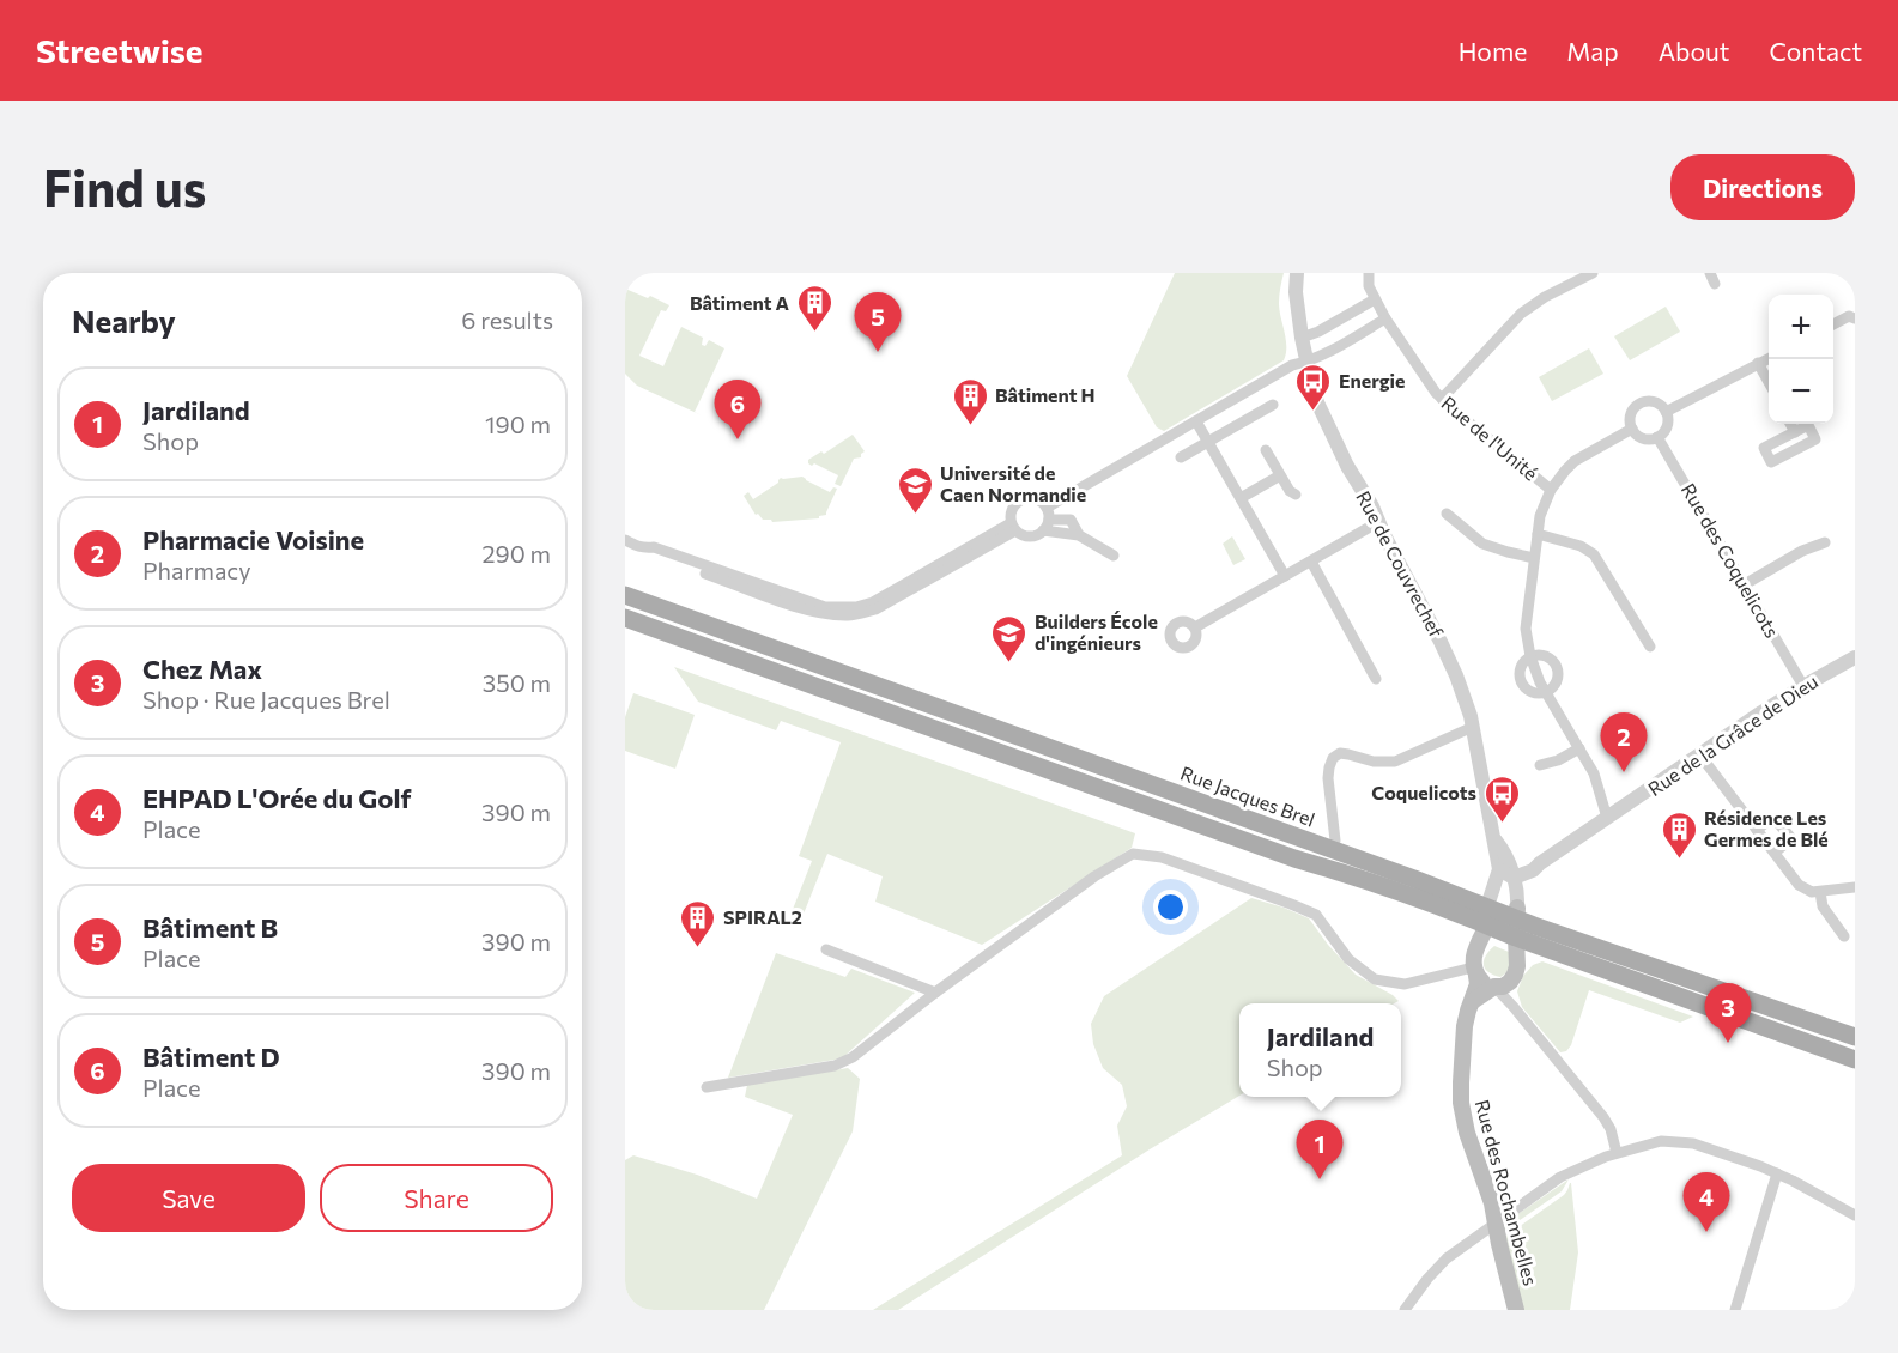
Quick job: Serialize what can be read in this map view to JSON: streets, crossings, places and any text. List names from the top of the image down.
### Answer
{
  "streets": {
    "main road": ["Rue Jacques Brel", "Rue des Rochambelles"],
    "street": [
      "Rue de l'Unité",
      "Rue des Coquelicots",
      "Rue de Couvrechef",
      "Rue de la Grâce de Dieu"
    ]
  },
  "crossings": [
    ["Rue des Coquelicots", "Rue de la Grâce de Dieu"],
    ["Rue de Couvrechef", "Rue de la Grâce de Dieu"],
    ["Rue de Couvrechef", "Rue Jacques Brel"],
    ["Rue de Couvrechef", "Rue des Rochambelles"]
  ],
  "places": {
    "building": [
      "Bâtiment A",
      "Bâtiment H",
      "Résidence Les Germes de Blé",
      "SPIRAL2"
    ],
    "bus stop": ["Energie", "Coquelicots"],
    "school or university": ["Université de Caen Normandie", "Builders École d'ingénieurs"]
  },
  "page": {
    "header": "Streetwise",
    "nav": [
      "Home",
      "Map",
      "About",
      "Contact"
    ],
    "buttons": [
      "Directions",
      ["Save", "Share"]
    ],
    "title": "Find us",
    "heading": ["Nearby", "6 results"],
    "pins": [
      "5",
      "6",
      "2",
      "3",
      "1",
      "4"
    ],
    "map_buttons": ["+", "−"],
    "list": [
      {
        "mark": "1",
        "name": "Jardiland",
        "note": "Shop",
        "value": "190 m"
      },
      {
        "mark": "2",
        "name": "Pharmacie Voisine",
        "note": "Pharmacy",
        "value": "290 m"
      },
      {
        "mark": "3",
        "name": "Chez Max",
        "note": "Shop · Rue Jacques Brel",
        "value": "350 m"
      },
      {
        "mark": "4",
        "name": "EHPAD L'Orée du Golf",
        "note": "Place",
        "value": "390 m"
      },
      {
        "mark": "5",
        "name": "Bâtiment B",
        "note": "Place",
        "value": "390 m"
      },
      {
        "mark": "6",
        "name": "Bâtiment D",
        "note": "Place",
        "value": "390 m"
      }
    ],
    "popup": ["Jardiland", "Shop"]
  }
}
